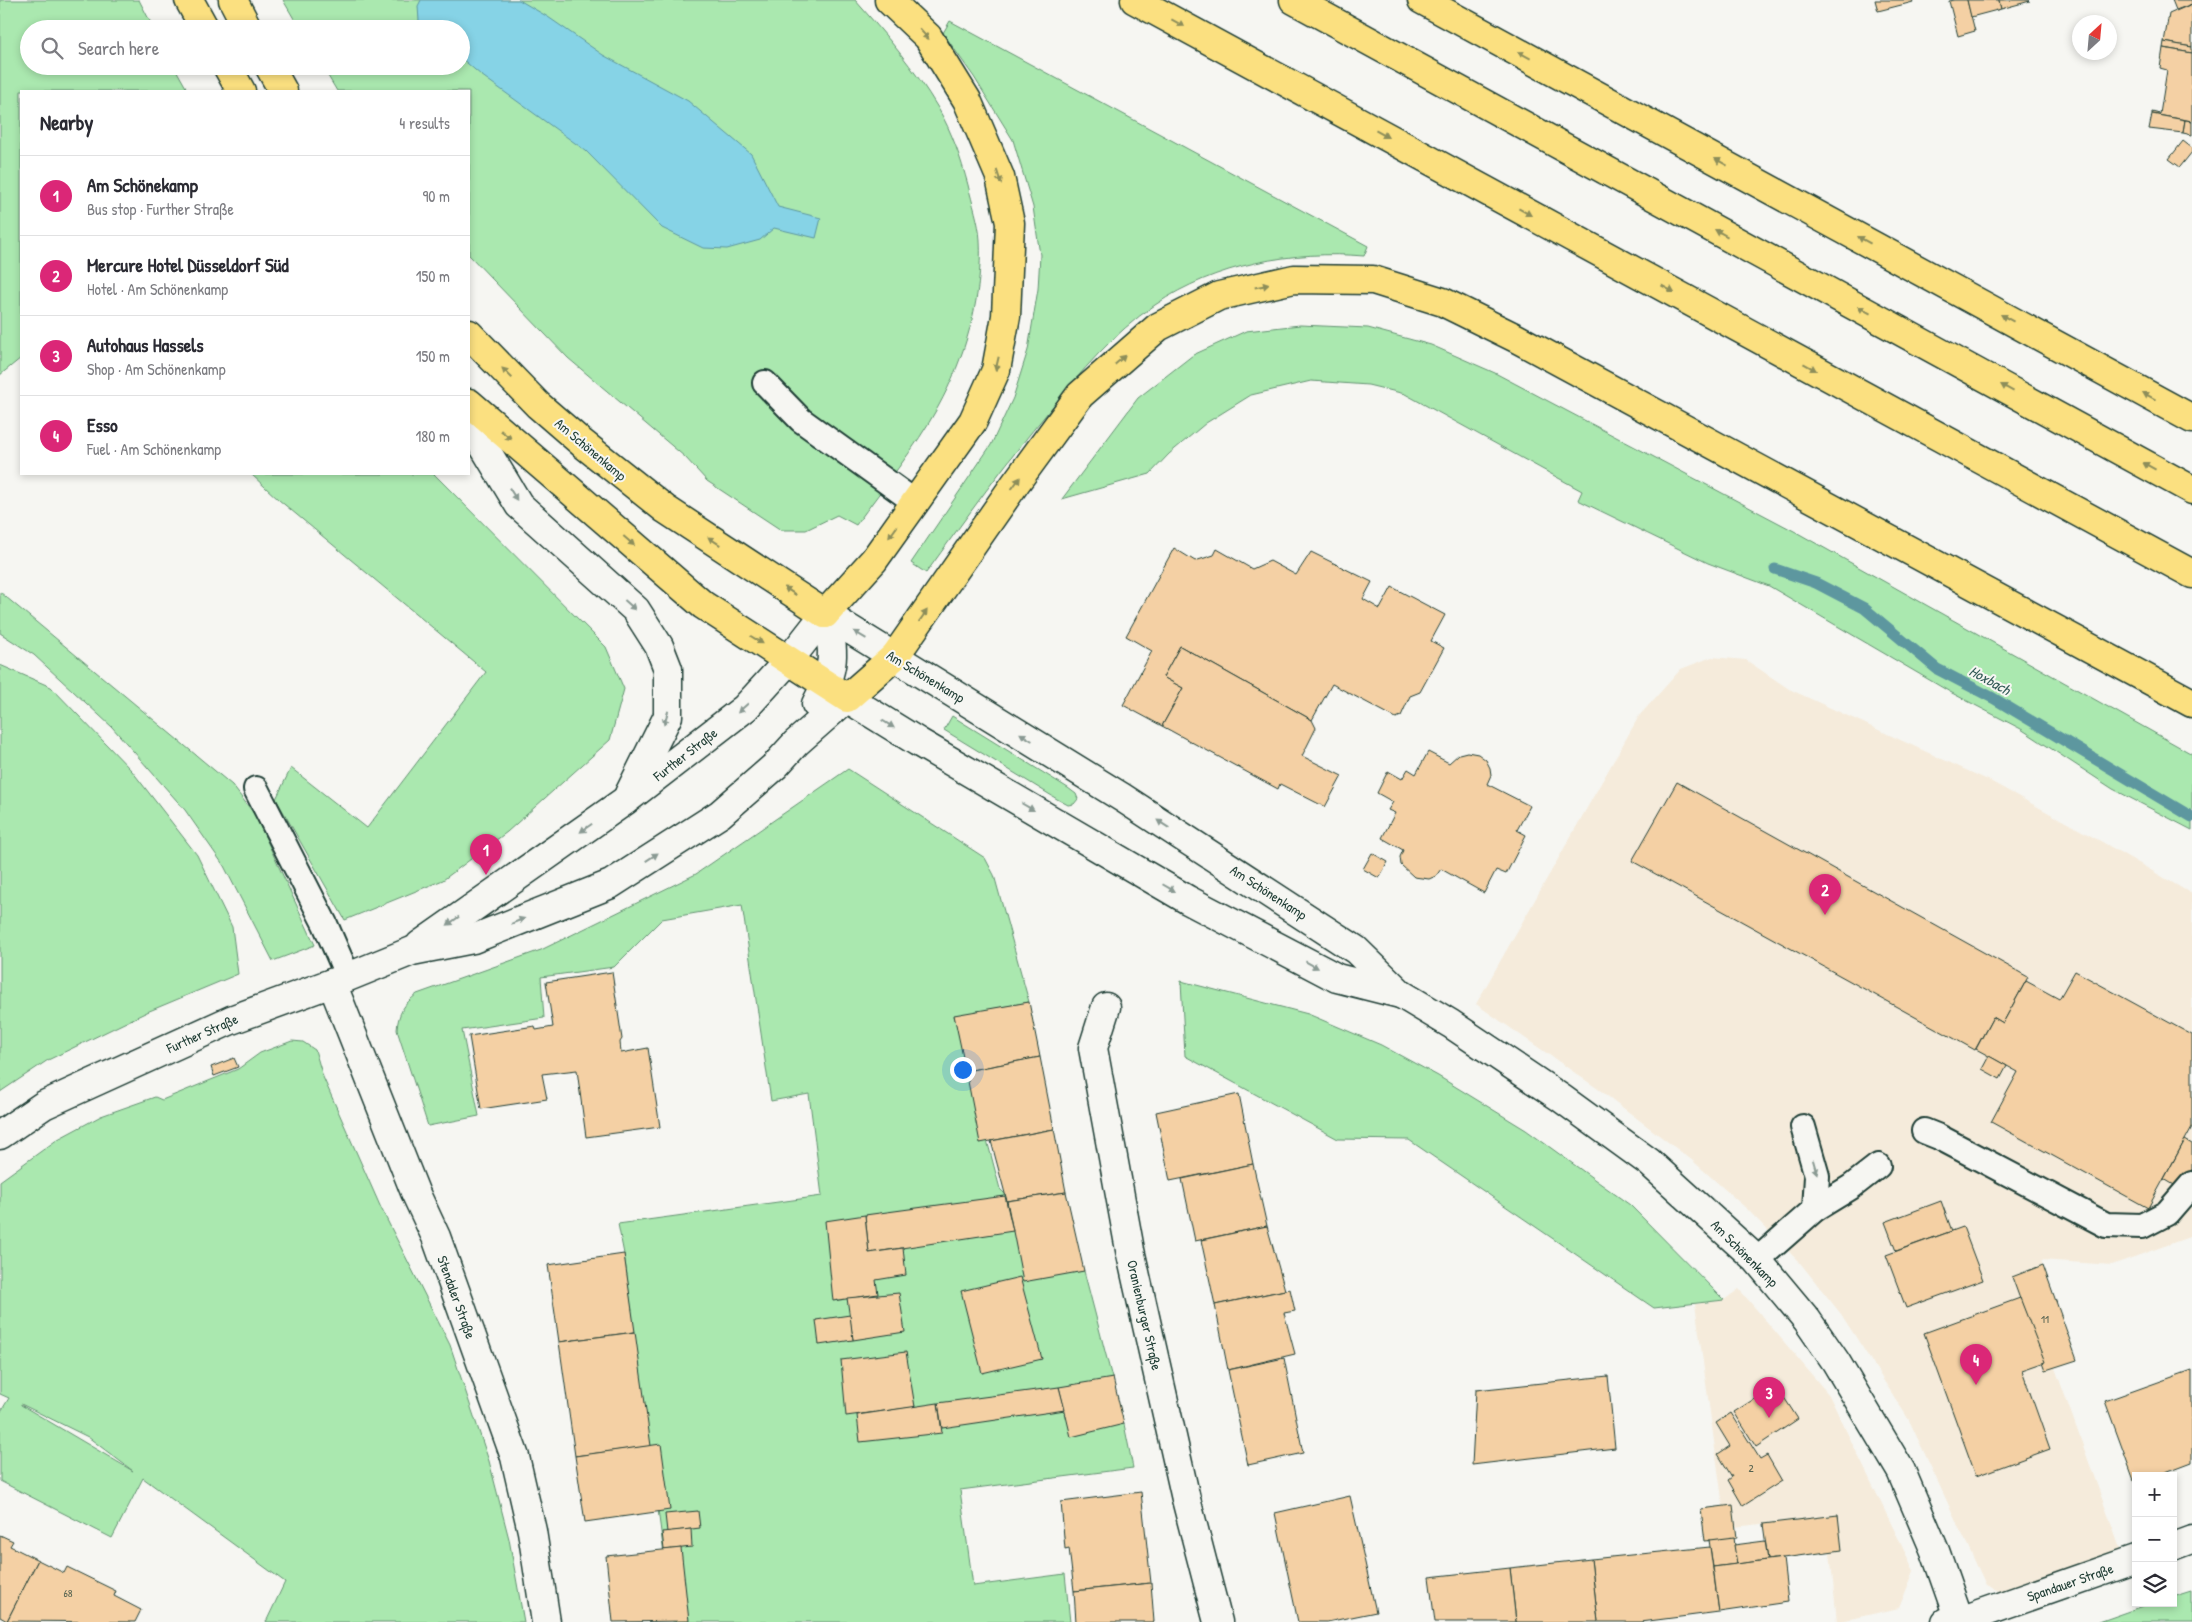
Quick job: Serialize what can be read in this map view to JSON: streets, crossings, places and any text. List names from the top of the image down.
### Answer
{
  "streets": {
    "main road": ["Am Schönenkamp", "Further Straße"],
    "street": ["Stendaler Straße", "Oranienburger Straße", "Spandauer Straße"]
  },
  "crossings": [
    ["Am Schönenkamp", "Further Straße"],
    ["Am Schönenkamp", "Spandauer Straße"],
    ["Further Straße", "Stendaler Straße"]
  ],
  "water": ["Hoxbach"],
  "house_numbers": ["11", "2", "68"],
  "north": "top right",
  "page": {
    "search": "Search here",
    "heading": ["Nearby", "4 results"],
    "list": [
      {
        "mark": "1",
        "name": "Am Schönekamp",
        "note": "Bus stop · Further Straße",
        "value": "90 m"
      },
      {
        "mark": "2",
        "name": "Mercure Hotel Düsseldorf Süd",
        "note": "Hotel · Am Schönenkamp",
        "value": "150 m"
      },
      {
        "mark": "3",
        "name": "Autohaus Hassels",
        "note": "Shop · Am Schönenkamp",
        "value": "150 m"
      },
      {
        "mark": "4",
        "name": "Esso",
        "note": "Fuel · Am Schönenkamp",
        "value": "180 m"
      }
    ],
    "pins": [
      "1",
      "2",
      "4",
      "3"
    ],
    "map_buttons": ["+", "−"]
  }
}
